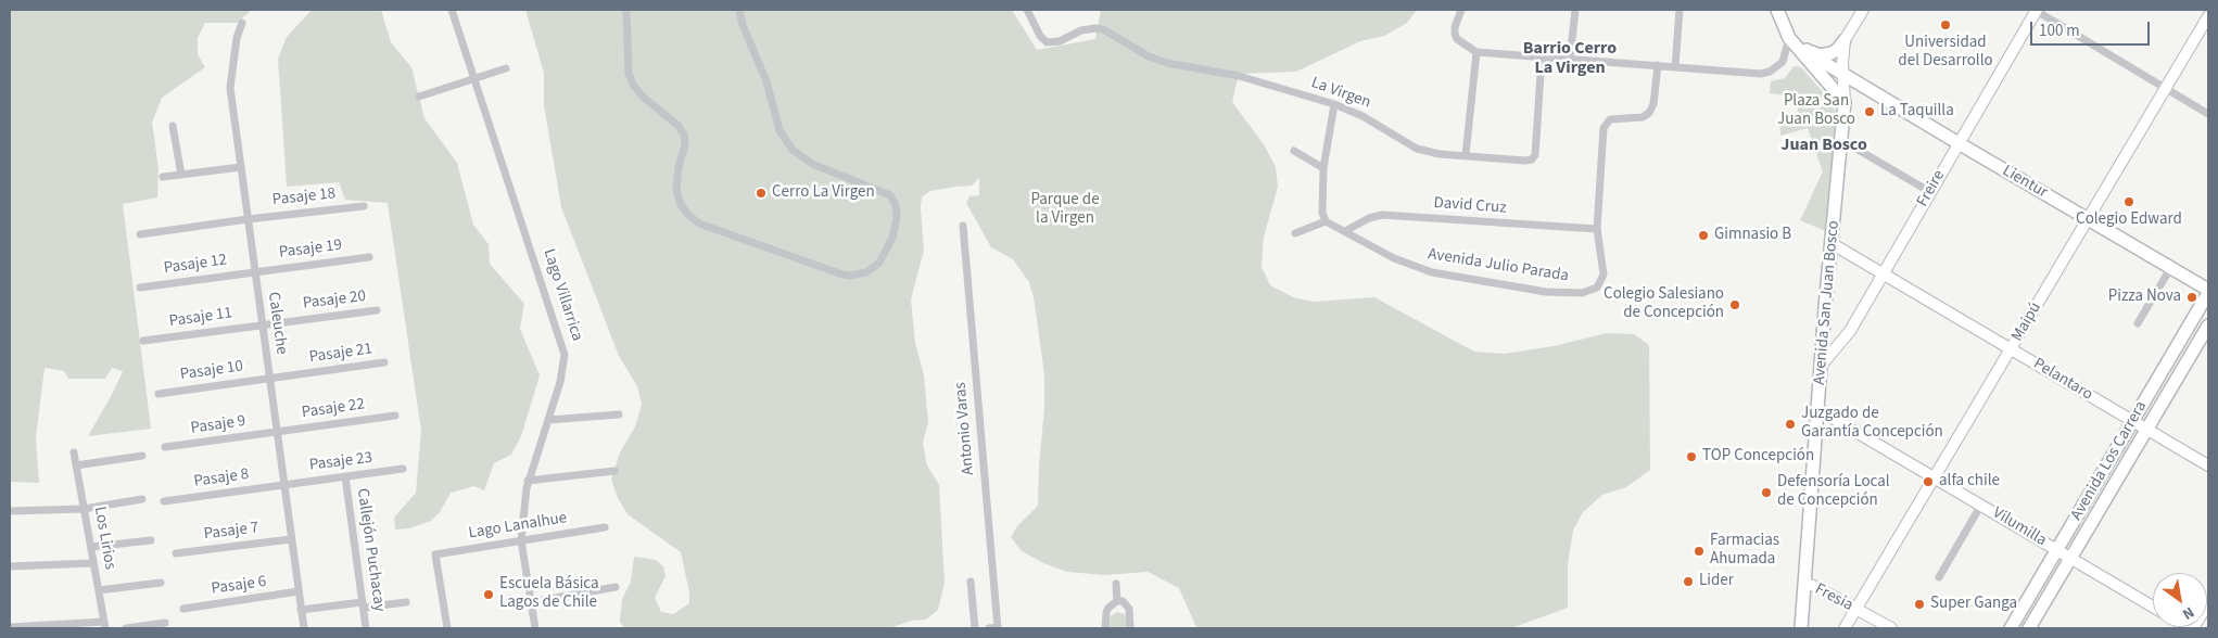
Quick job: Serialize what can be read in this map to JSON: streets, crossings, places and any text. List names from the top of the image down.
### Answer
{
  "streets": {
    "main road": [
      "Lientur",
      "Freire",
      "Avenida San Juan Bosco",
      "Maipú",
      "Pelantaro",
      "Avenida Los Carrera",
      "Vilumilla",
      "Fresia"
    ],
    "street": [
      "La Virgen",
      "Pasaje 18",
      "David Cruz",
      "Pasaje 19",
      "Pasaje 12",
      "Avenida Julio Parada",
      "Lago Villarrica",
      "Pasaje 20",
      "Pasaje 11",
      "Caleuche",
      "Pasaje 21",
      "Pasaje 10",
      "Pasaje 22",
      "Pasaje 9",
      "Antonio Varas",
      "Pasaje 23",
      "Pasaje 8",
      "Lago Lanalhue",
      "Pasaje 7",
      "Los Lirios",
      "Callejón Puchacay",
      "Pasaje 6"
    ]
  },
  "crossings": [
    ["Lientur", "Freire"],
    ["Lientur", "Avenida San Juan Bosco"],
    ["Lientur", "Maipú"],
    ["Lientur", "Avenida Los Carrera"],
    ["Freire", "Avenida San Juan Bosco"],
    ["Freire", "Pelantaro"],
    ["Pasaje 18", "Caleuche"],
    ["David Cruz", "Avenida Julio Parada"],
    ["Pasaje 19", "Pasaje 12"],
    ["Pasaje 19", "Caleuche"],
    ["Pasaje 12", "Caleuche"],
    ["Lago Villarrica", "Lago Lanalhue"],
    ["Pasaje 20", "Pasaje 11"],
    ["Pasaje 20", "Caleuche"],
    ["Avenida San Juan Bosco", "Pelantaro"],
    ["Avenida San Juan Bosco", "Vilumilla"],
    ["Avenida San Juan Bosco", "Fresia"],
    ["Pasaje 11", "Caleuche"],
    ["Maipú", "Pelantaro"],
    ["Maipú", "Vilumilla"],
    ["Maipú", "Fresia"],
    ["Caleuche", "Pasaje 21"],
    ["Caleuche", "Pasaje 10"],
    ["Caleuche", "Pasaje 22"],
    ["Caleuche", "Pasaje 9"],
    ["Caleuche", "Pasaje 23"],
    ["Caleuche", "Pasaje 8"],
    ["Caleuche", "Pasaje 7"],
    ["Caleuche", "Pasaje 6"],
    ["Pasaje 21", "Pasaje 10"],
    ["Pelantaro", "Avenida Los Carrera"],
    ["Pasaje 22", "Pasaje 9"],
    ["Avenida Los Carrera", "Vilumilla"],
    ["Pasaje 23", "Pasaje 8"],
    ["Pasaje 23", "Callejón Puchacay"]
  ],
  "districts": ["Barrio Cerro La Virgen", "Juan Bosco"],
  "parks": ["Plaza San Juan Bosco", "Parque de la Virgen"],
  "places": [
    "Universidad del Desarrollo",
    "La Taquilla",
    "Cerro La Virgen",
    "Colegio Edward",
    "Gimnasio B",
    "Pizza Nova",
    "Colegio Salesiano de Concepción",
    "Juzgado de Garantía Concepción",
    "TOP Concepción",
    "alfa chile",
    "Defensoría Local de Concepción",
    "Farmacias Ahumada",
    "Lider",
    "Escuela Básica Lagos de Chile",
    "Super Ganga"
  ],
  "scale_bar": "100 m",
  "north": "bottom right"
}
